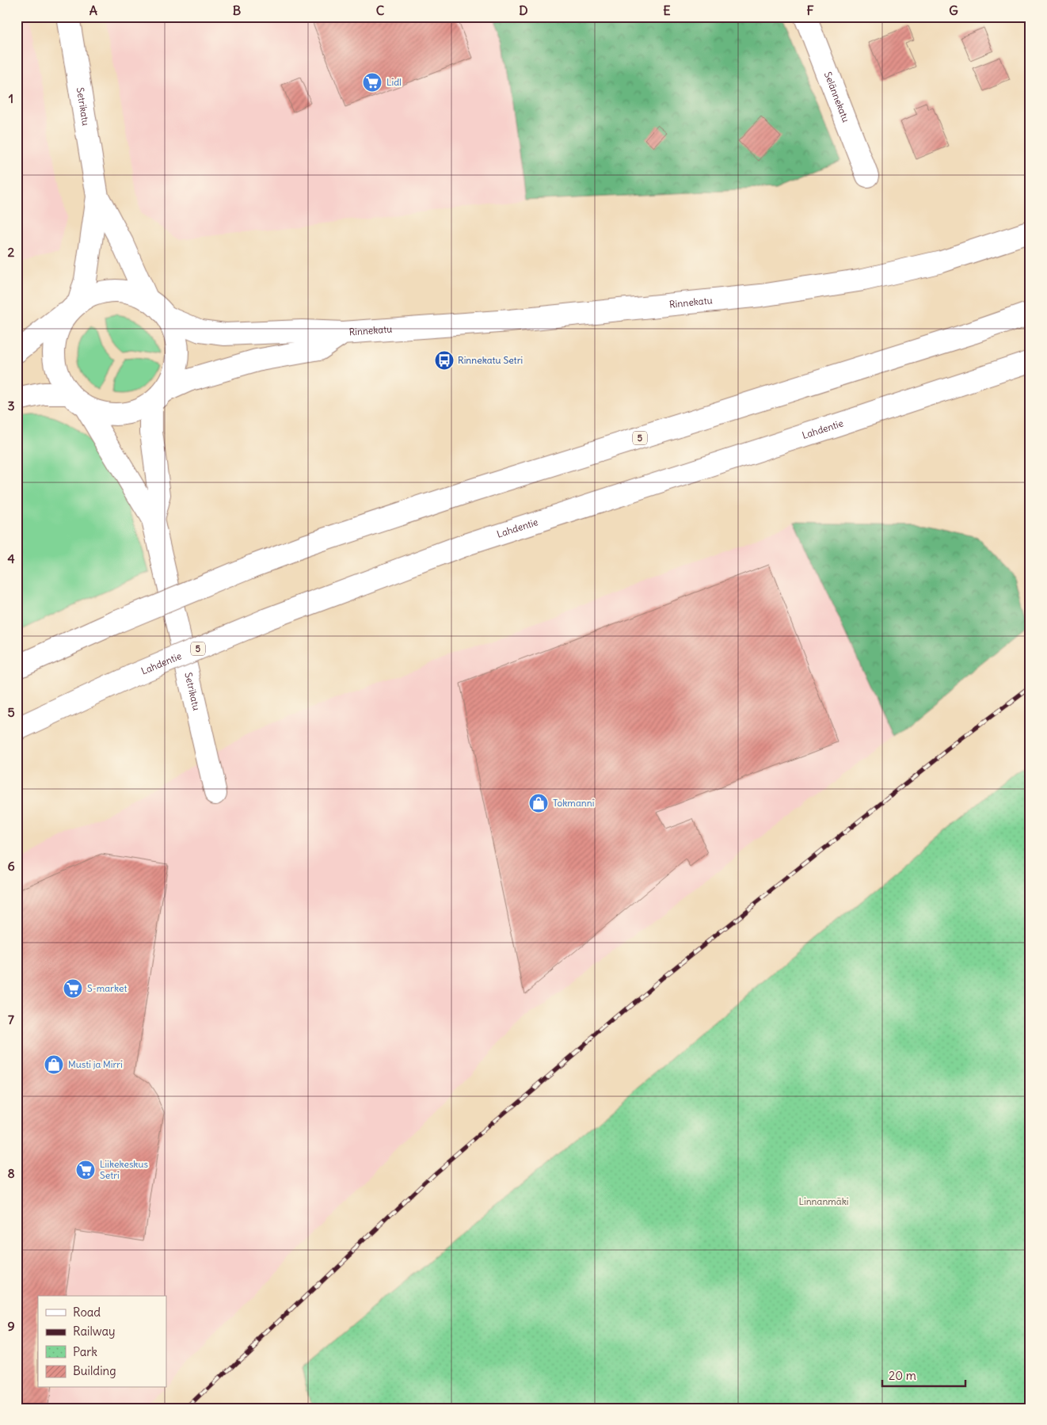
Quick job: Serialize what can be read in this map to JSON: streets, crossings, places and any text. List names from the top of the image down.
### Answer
{
  "streets": {
    "main road": [
      "Selännekatu",
      "Setrikatu",
      "Rinnekatu",
      "Lahdentie",
      "5"
    ]
  },
  "crossings": [
    ["Setrikatu", "Rinnekatu"]
  ],
  "parks": ["Linnanmäki"],
  "places": {
    "supermarket": ["Lidl", "S-market", "Liikekeskus Setri"],
    "bus stop": ["Rinnekatu Setri"],
    "shop": ["Tokmanni", "Musti ja Mirri"]
  },
  "legend": [
    "Road",
    "Railway",
    "Park",
    "Building"
  ],
  "scale_bar": "20 m",
  "grid": {
    "columns": [
      "A",
      "B",
      "C",
      "D",
      "E",
      "F",
      "G"
    ],
    "rows": [
      "1",
      "2",
      "3",
      "4",
      "5",
      "6",
      "7",
      "8",
      "9"
    ]
  }
}
